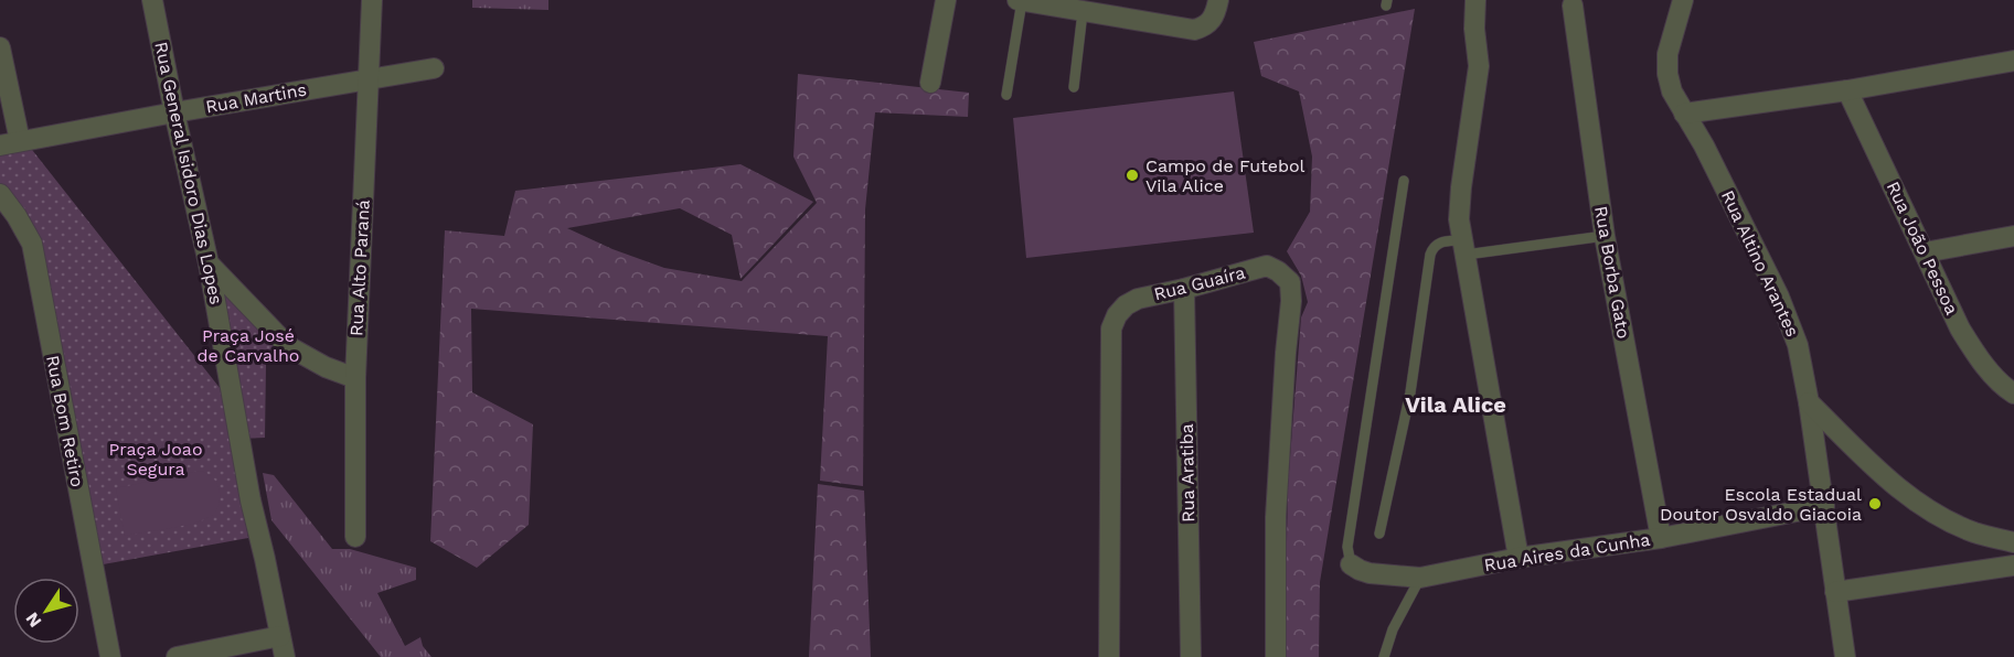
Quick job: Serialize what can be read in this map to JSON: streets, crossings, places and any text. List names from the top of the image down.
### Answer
{
  "streets": {
    "street": [
      "Rua Martins",
      "Rua General Isidoro Dias Lopes",
      "Rua João Pessoa",
      "Rua Altino Arantes",
      "Rua Alto Paraná",
      "Rua Borba Gato",
      "Rua Guaíra",
      "Rua Bom Retiro",
      "Rua Aratiba",
      "Rua Aires da Cunha"
    ]
  },
  "crossings": [
    ["Rua Martins", "Rua General Isidoro Dias Lopes"],
    ["Rua Martins", "Rua Alto Paraná"],
    ["Rua Altino Arantes", "Rua Aires da Cunha"],
    ["Rua Borba Gato", "Rua Aires da Cunha"],
    ["Rua Guaíra", "Rua Aratiba"]
  ],
  "districts": ["Vila Alice"],
  "parks": ["Praça José de Carvalho", "Praça Joao Segura"],
  "places": ["Campo de Futebol Vila Alice", "Escola Estadual Doutor Osvaldo Giacoia"],
  "north": "bottom left"
}
